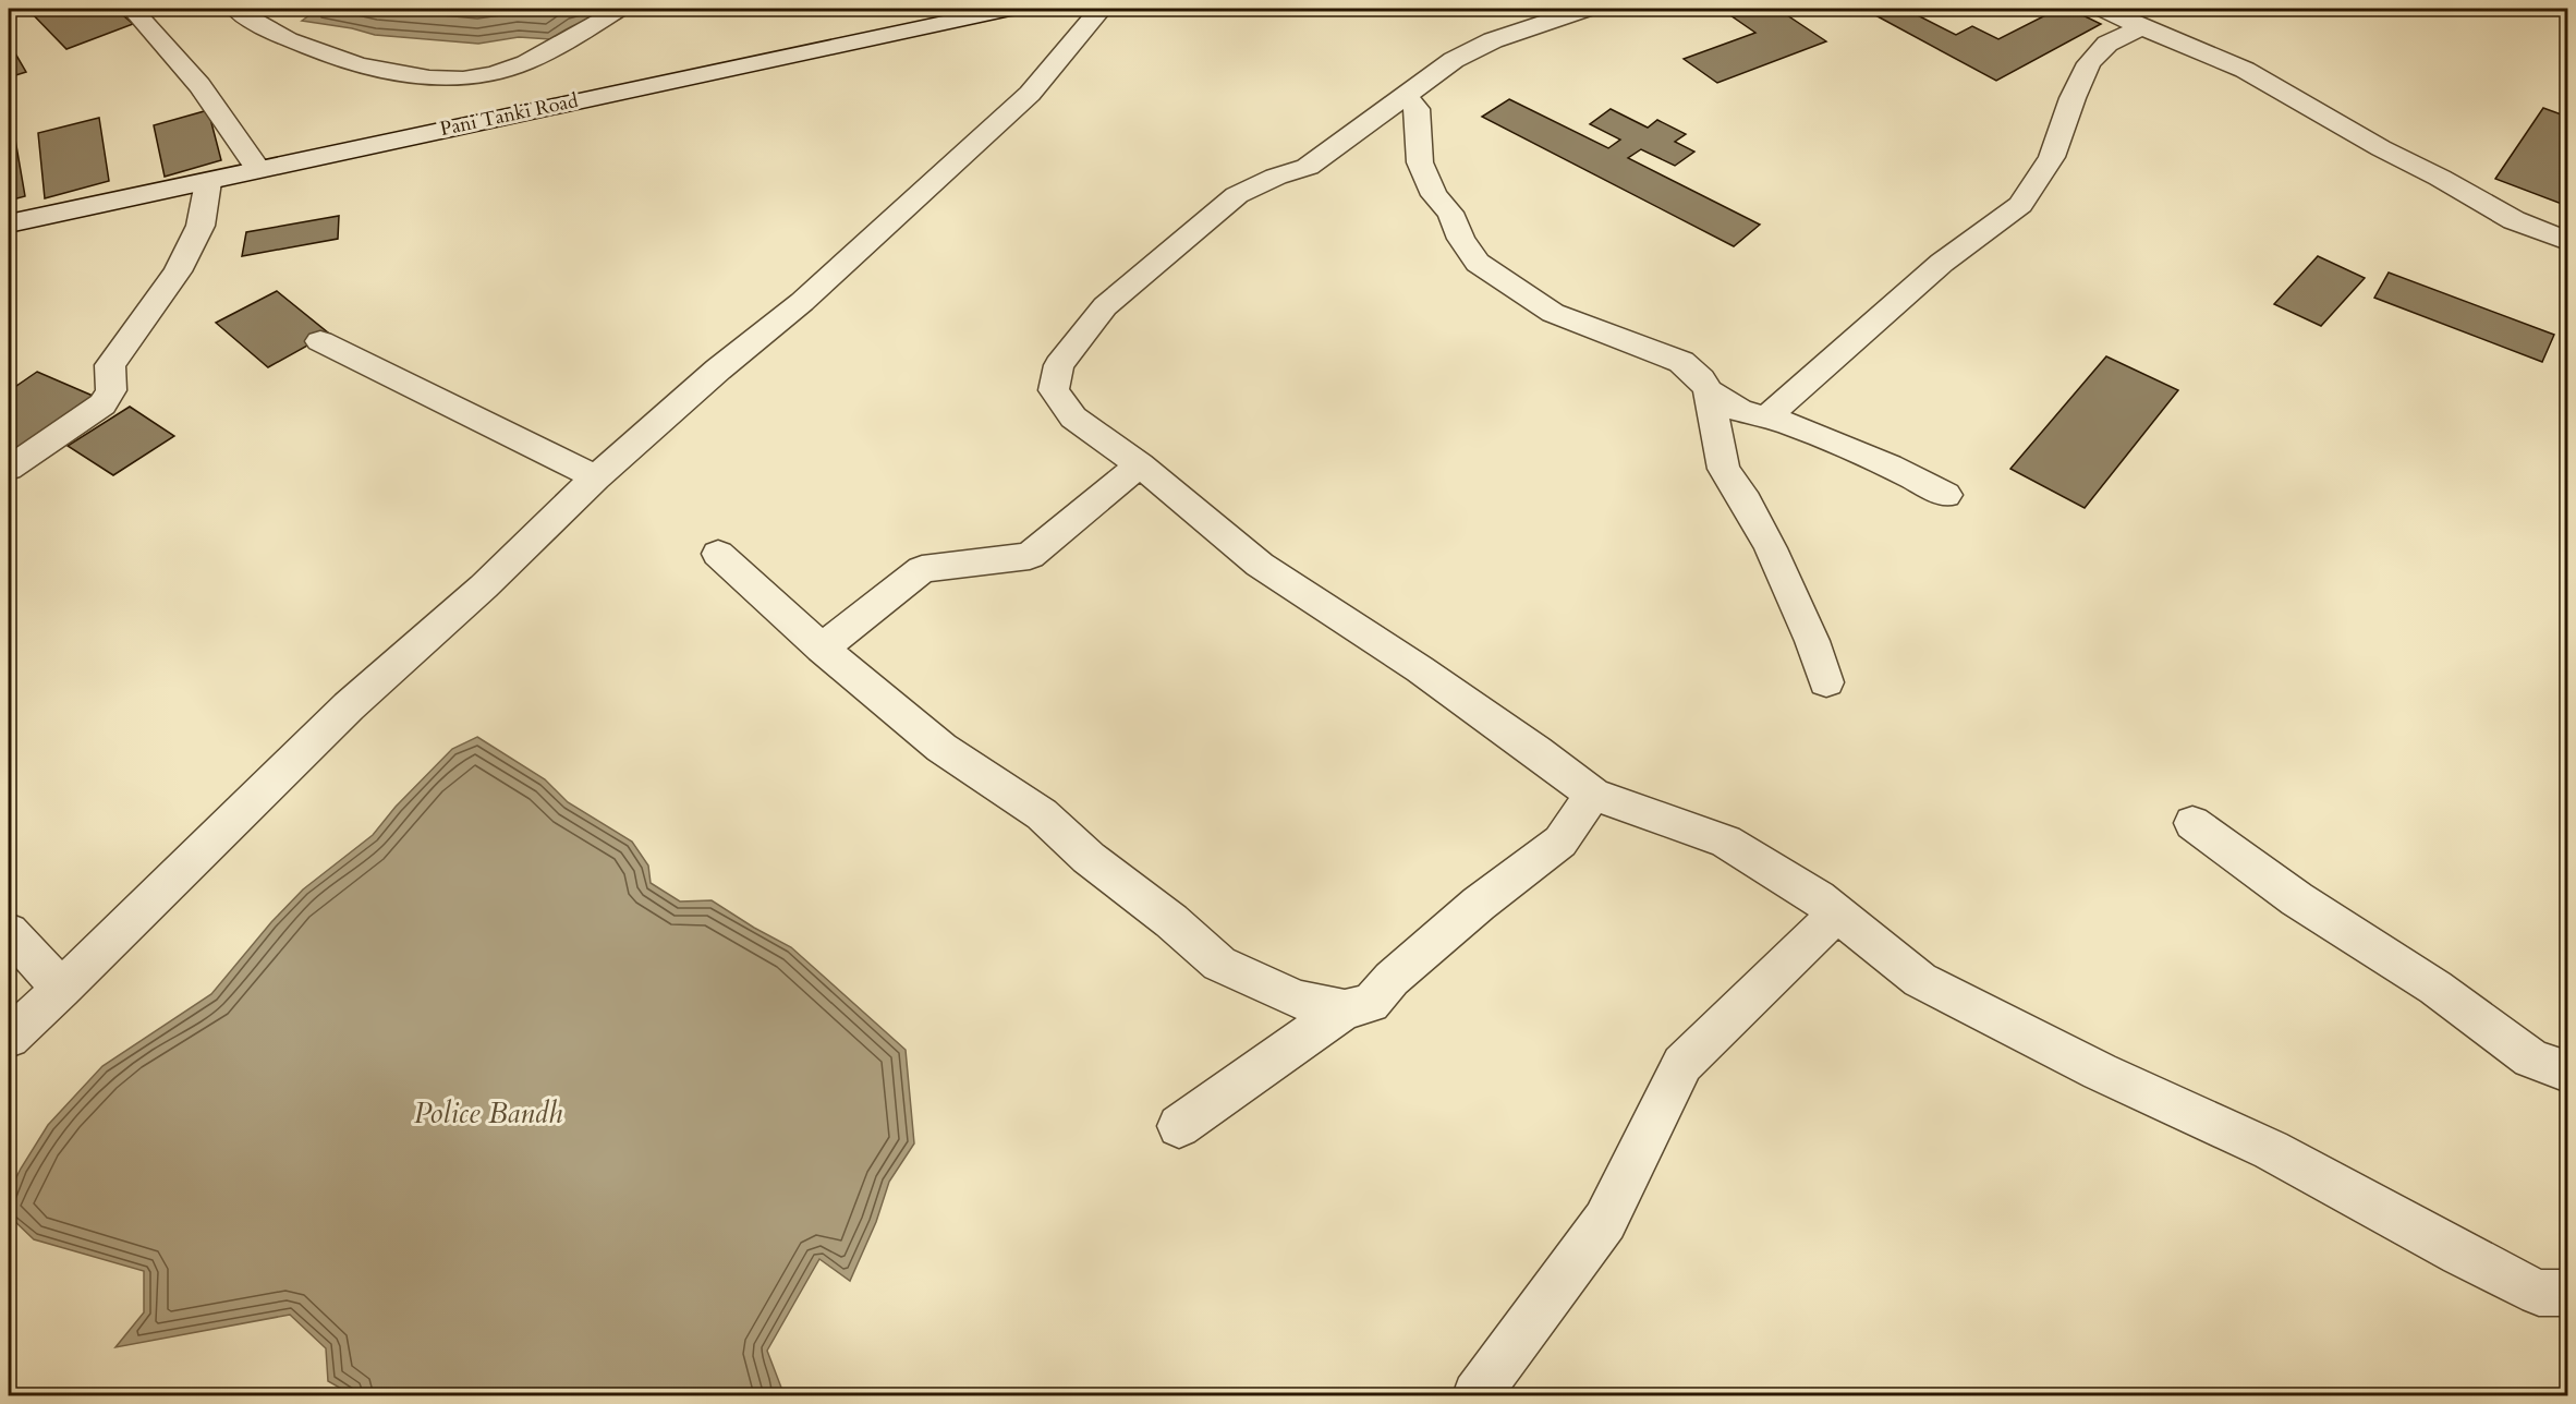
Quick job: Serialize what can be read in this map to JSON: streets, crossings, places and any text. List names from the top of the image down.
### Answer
{
  "streets": {
    "street": ["Pani Tanki Road"]
  },
  "water": ["Police Bandh"]
}
